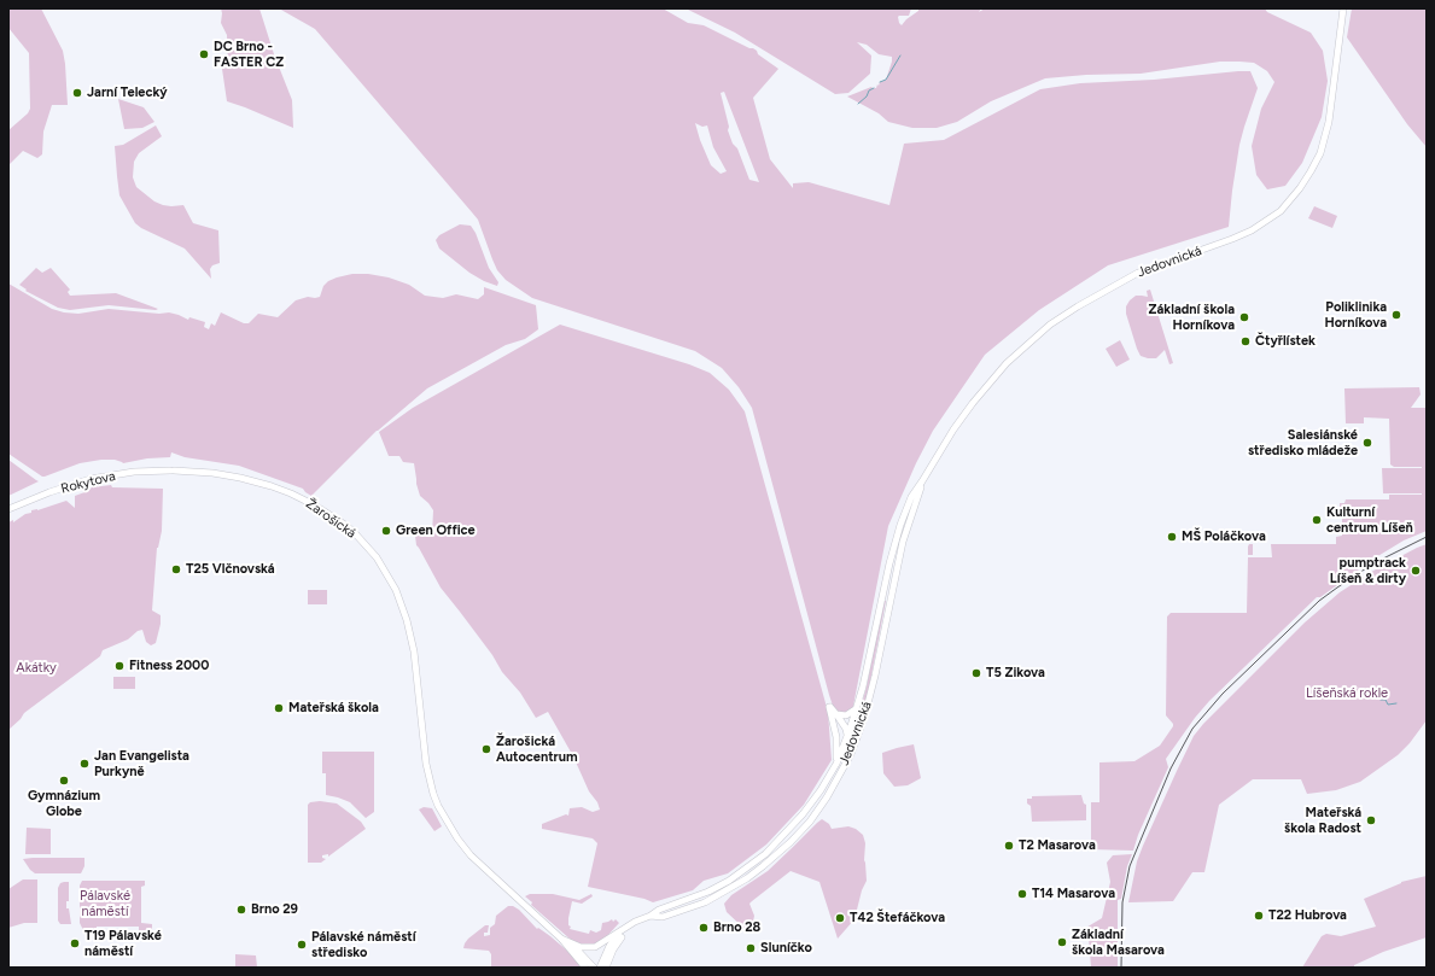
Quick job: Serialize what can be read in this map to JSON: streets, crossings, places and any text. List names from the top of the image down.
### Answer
{
  "streets": {
    "main road": ["Jedovnická", "Rokytova", "Žarošická"]
  },
  "crossings": [
    ["Jedovnická", "Žarošická"],
    ["Rokytova", "Žarošická"]
  ],
  "parks": ["Akátky", "Líšeňská rokle", "Pálavské náměstí"],
  "places": [
    "DC Brno - FASTER CZ",
    "Jarní Telecký",
    "Poliklinika Horníkova",
    "Základní škola Horníkova",
    "Čtyřlístek",
    "Salesiánské středisko mládeže",
    "Kulturní centrum Líšeň",
    "Green Office",
    "MŠ Poláčkova",
    "T25 Vlčnovská",
    "pumptrack Líšeň & dirty",
    "Fitness 2000",
    "T5 Zikova",
    "Mateřská škola",
    "Žarošická Autocentrum",
    "Jan Evangelista Purkyně",
    "Gymnázium Globe",
    "Mateřská škola Radost",
    "T2 Masarova",
    "T14 Masarova",
    "Brno 29",
    "T22 Hubrova",
    "T42 Štefáčkova",
    "Brno 28",
    "Základní škola Masarova",
    "T19 Pálavské náměstí",
    "Pálavské náměstí středisko",
    "Sluníčko"
  ]
}
